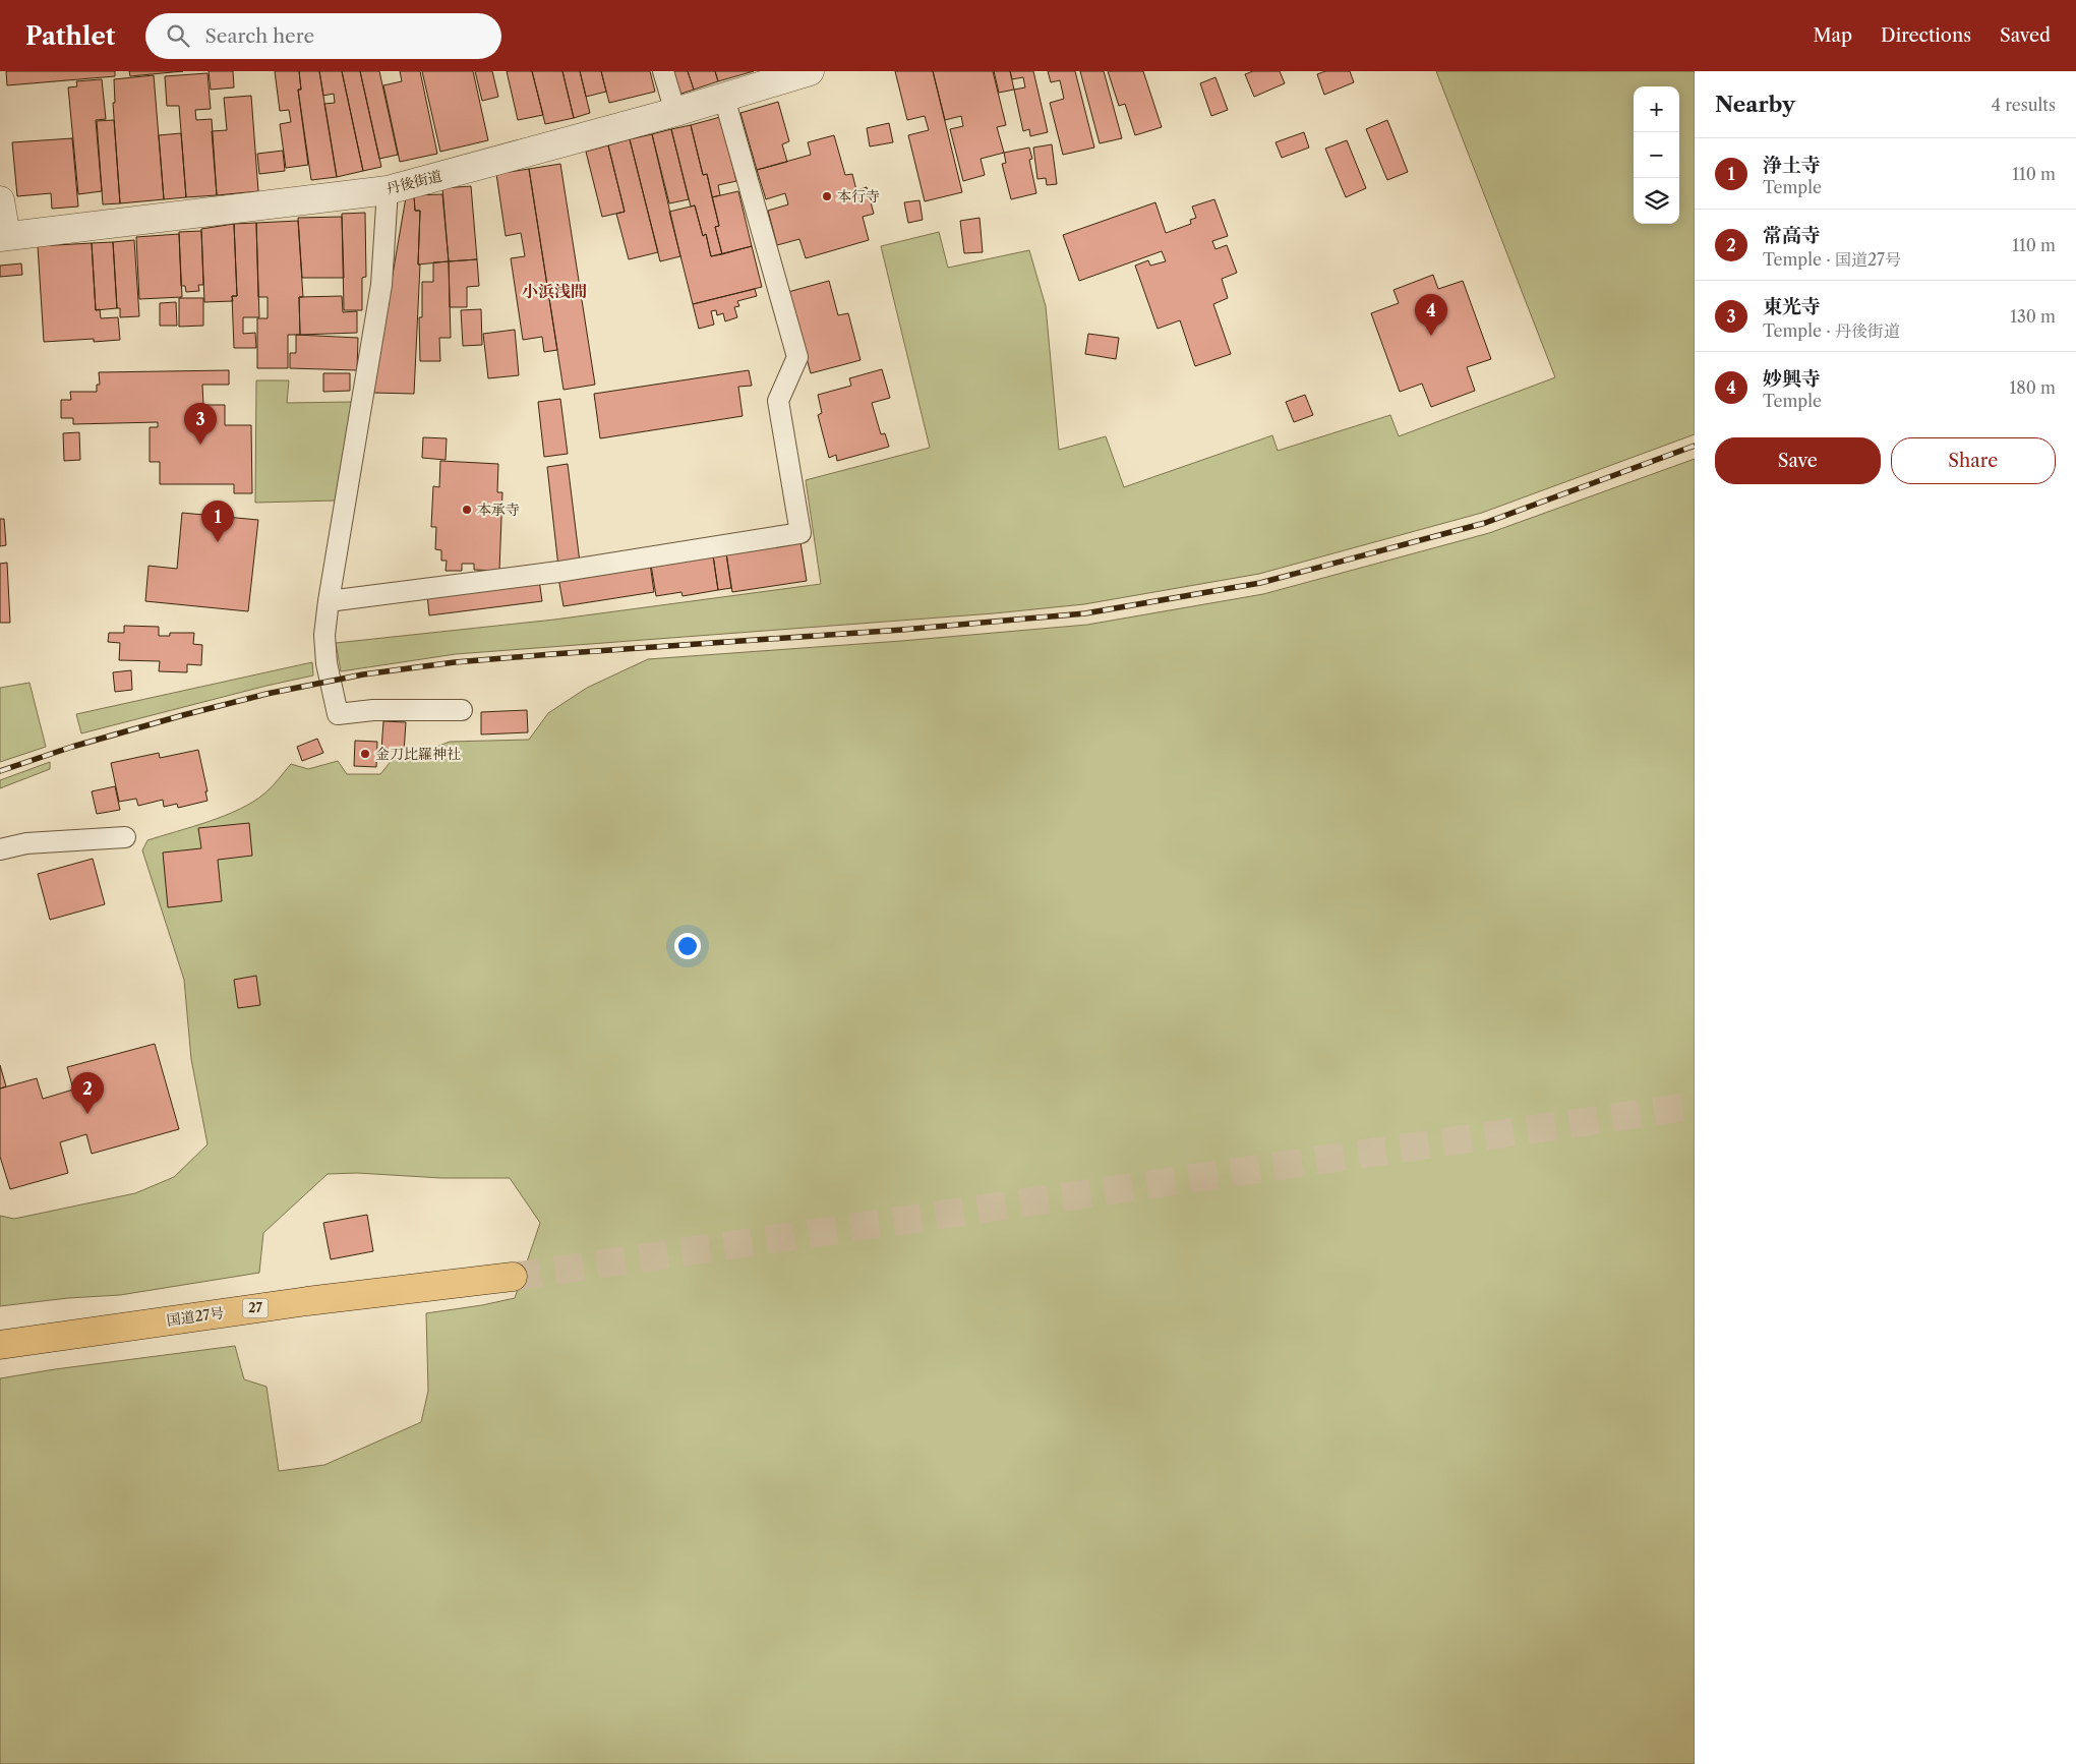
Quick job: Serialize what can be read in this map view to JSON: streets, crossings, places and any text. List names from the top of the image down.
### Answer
{
  "streets": {
    "highway": ["27", "国道27号"],
    "street": ["丹後街道"]
  },
  "districts": ["小浜浅間"],
  "places": ["本行寺", "本承寺", "金刀比羅神社"],
  "page": {
    "header": "Pathlet",
    "search": "Search here",
    "nav": ["Map", "Directions", "Saved"],
    "heading": ["Nearby", "4 results"],
    "map_buttons": ["+", "−"],
    "list": [
      {
        "mark": "1",
        "name": "浄土寺",
        "note": "Temple",
        "value": "110 m"
      },
      {
        "mark": "2",
        "name": "常高寺",
        "note": "Temple · 国道27号",
        "value": "110 m"
      },
      {
        "mark": "3",
        "name": "東光寺",
        "note": "Temple · 丹後街道",
        "value": "130 m"
      },
      {
        "mark": "4",
        "name": "妙興寺",
        "note": "Temple",
        "value": "180 m"
      }
    ],
    "pins": [
      "4",
      "3",
      "1",
      "2"
    ],
    "buttons": ["Save", "Share"]
  }
}
